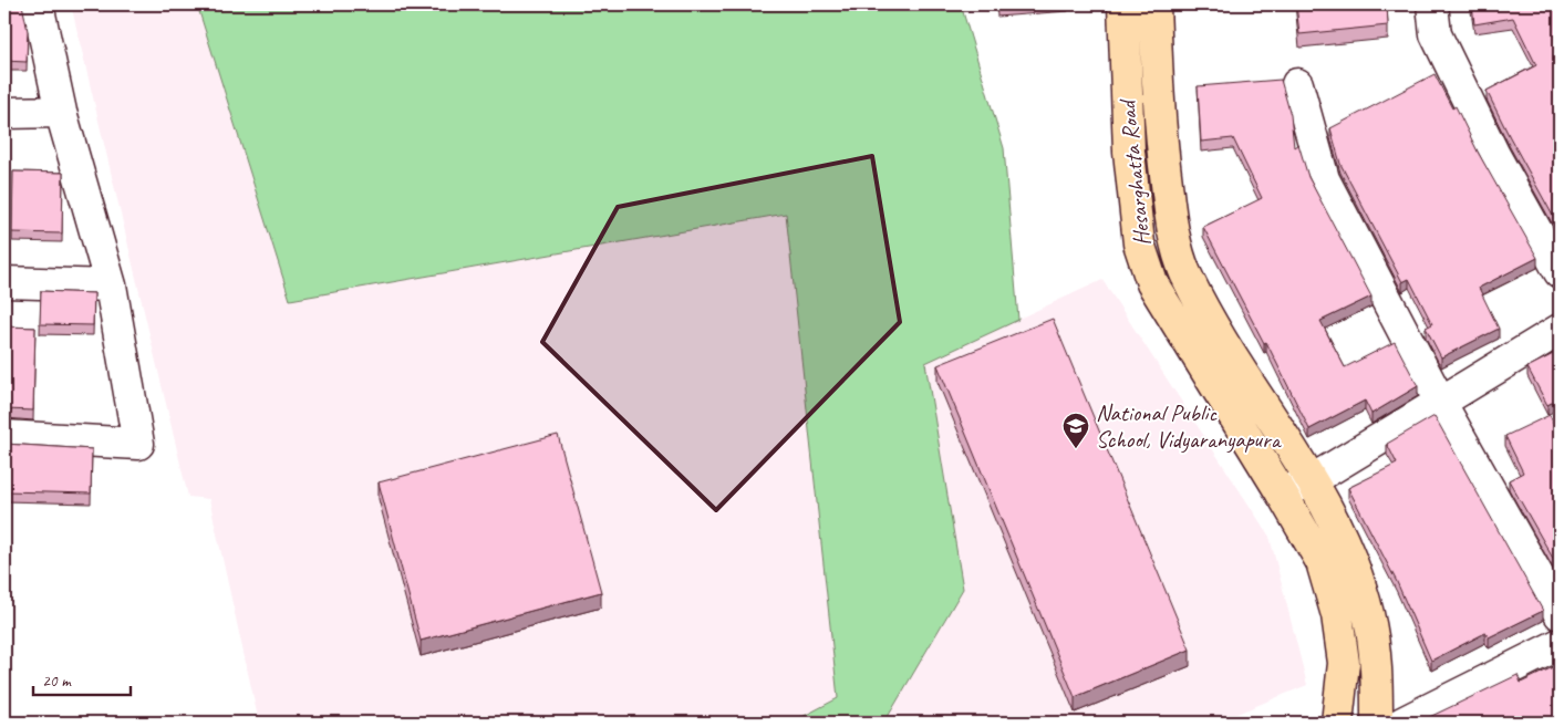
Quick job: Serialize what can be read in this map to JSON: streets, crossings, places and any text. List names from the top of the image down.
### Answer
{
  "streets": {
    "main road": ["Hesarghatta Road"]
  },
  "places": {
    "school or university": ["National Public School, Vidyaranyapura"]
  },
  "scale_bar": "20 m"
}
